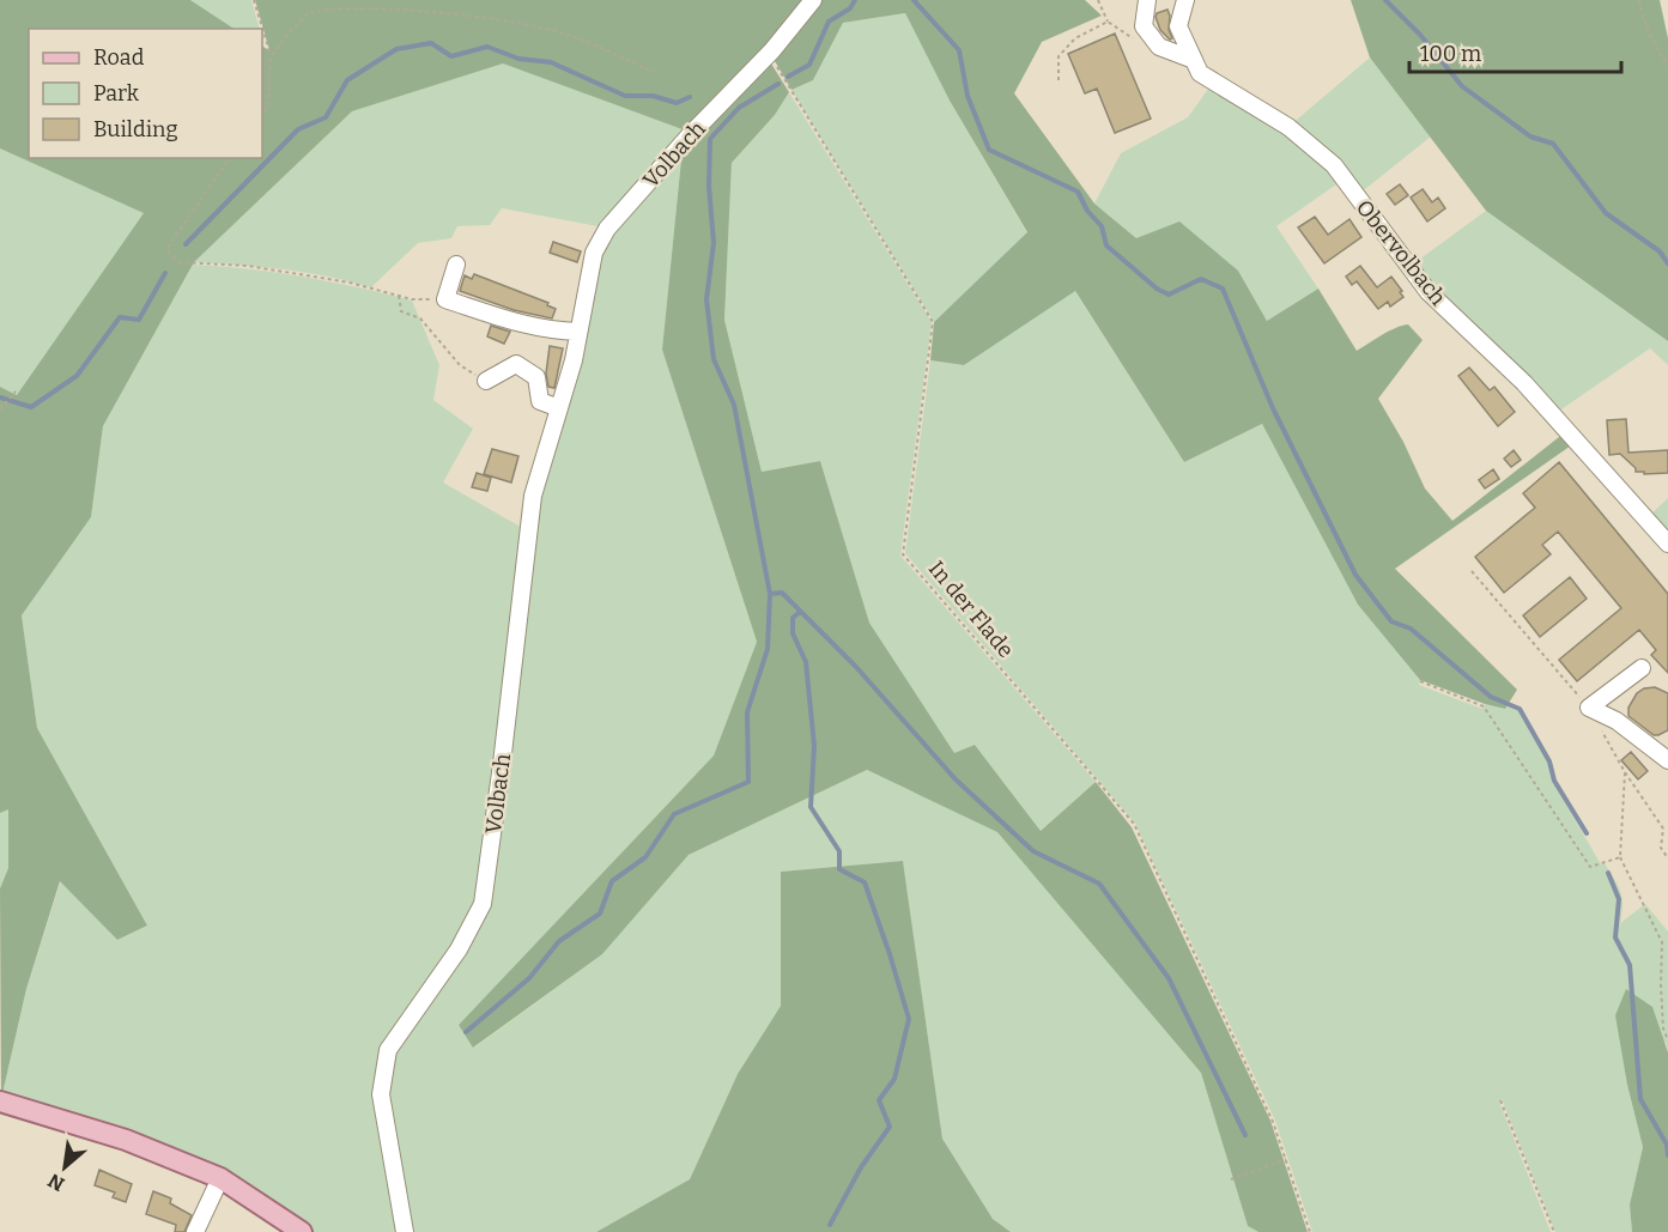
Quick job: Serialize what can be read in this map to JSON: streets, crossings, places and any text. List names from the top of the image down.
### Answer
{
  "streets": {
    "street": ["Volbach", "Obervolbach"],
    "path": ["In der Flade"]
  },
  "crossings": [
    ["Volbach", "In der Flade"]
  ],
  "legend": ["Road", "Park", "Building"],
  "scale_bar": "100 m",
  "north": "bottom left"
}
